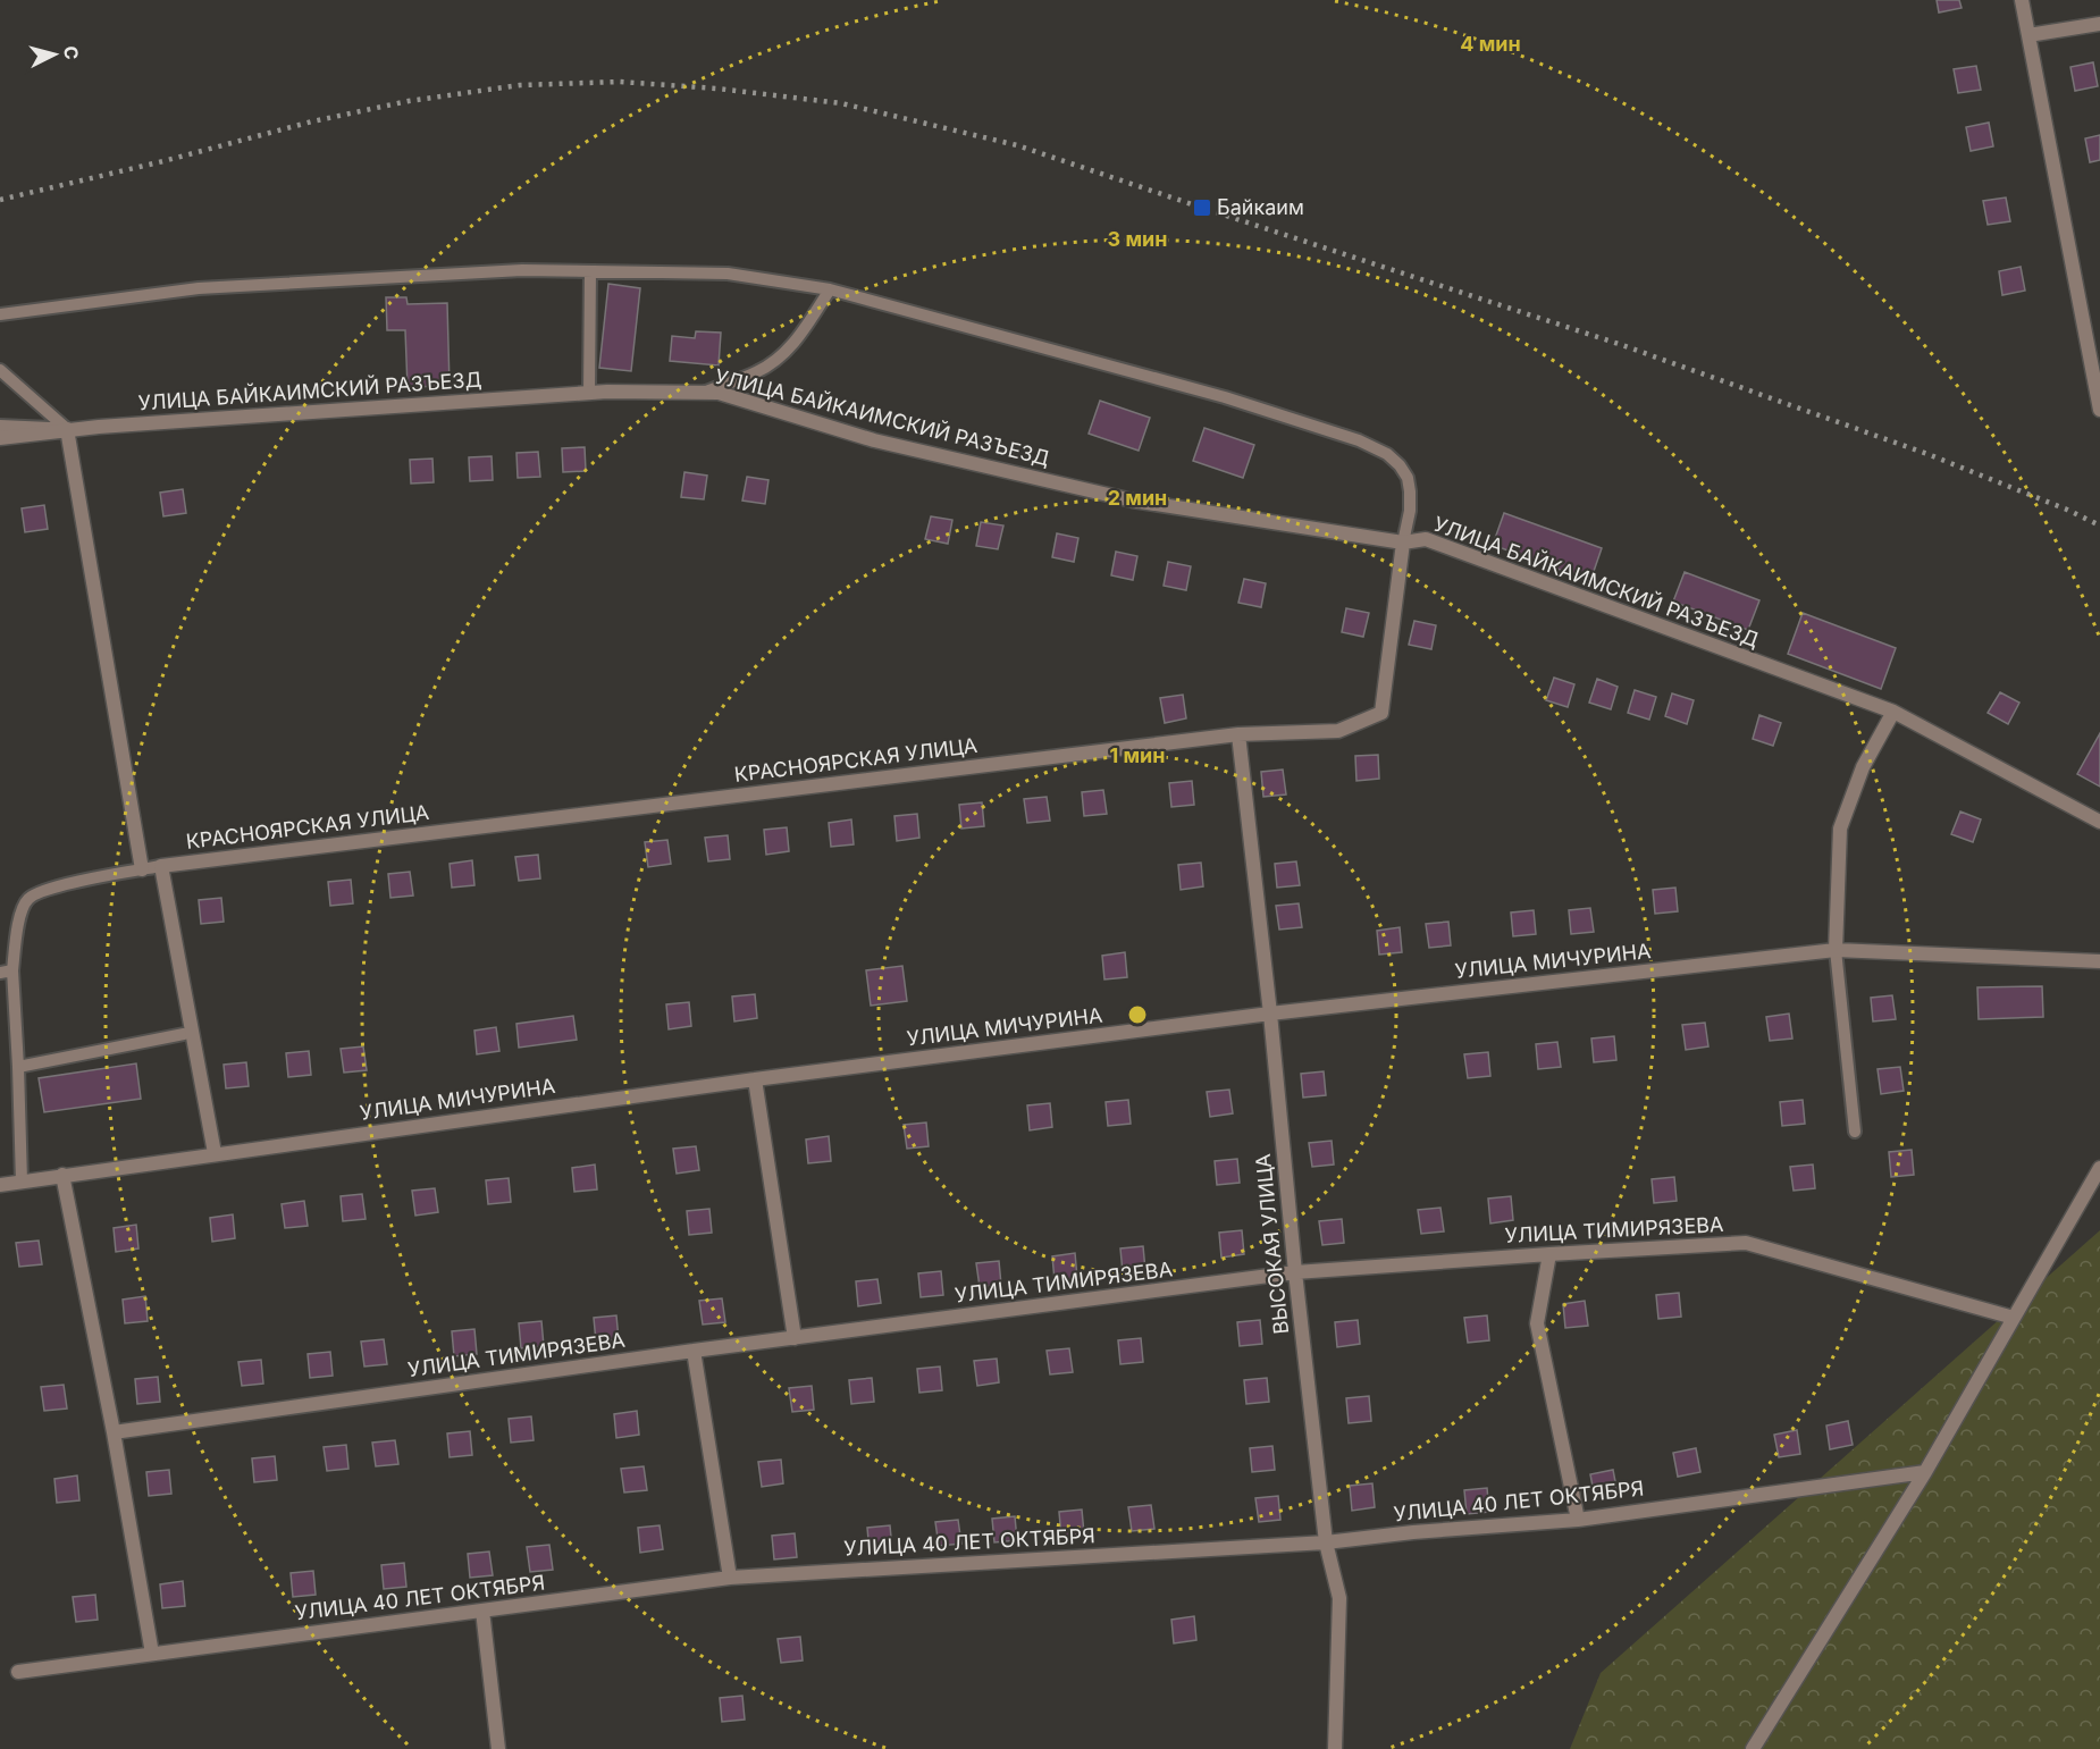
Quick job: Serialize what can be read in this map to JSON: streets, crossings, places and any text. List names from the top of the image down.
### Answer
{
  "streets": {
    "street": [
      "УЛИЦА БАЙКАИМСКИЙ РАЗЪЕЗД",
      "КРАСНОЯРСКАЯ УЛИЦА",
      "УЛИЦА МИЧУРИНА",
      "УЛИЦА ТИМИРЯЗЕВА",
      "ВЫСОКАЯ УЛИЦА",
      "УЛИЦА 40 ЛЕТ ОКТЯБРЯ"
    ]
  },
  "crossings": [
    ["УЛИЦА БАЙКАИМСКИЙ РАЗЪЕЗД", "КРАСНОЯРСКАЯ УЛИЦА"],
    ["КРАСНОЯРСКАЯ УЛИЦА", "ВЫСОКАЯ УЛИЦА"],
    ["УЛИЦА МИЧУРИНА", "ВЫСОКАЯ УЛИЦА"],
    ["УЛИЦА ТИМИРЯЗЕВА", "ВЫСОКАЯ УЛИЦА"],
    ["ВЫСОКАЯ УЛИЦА", "УЛИЦА 40 ЛЕТ ОКТЯБРЯ"]
  ],
  "places": {
    "transit": ["Байкаим"]
  },
  "north": "right",
  "rings": [
    "4 мин",
    "3 мин",
    "2 мин",
    "1 мин"
  ]
}
